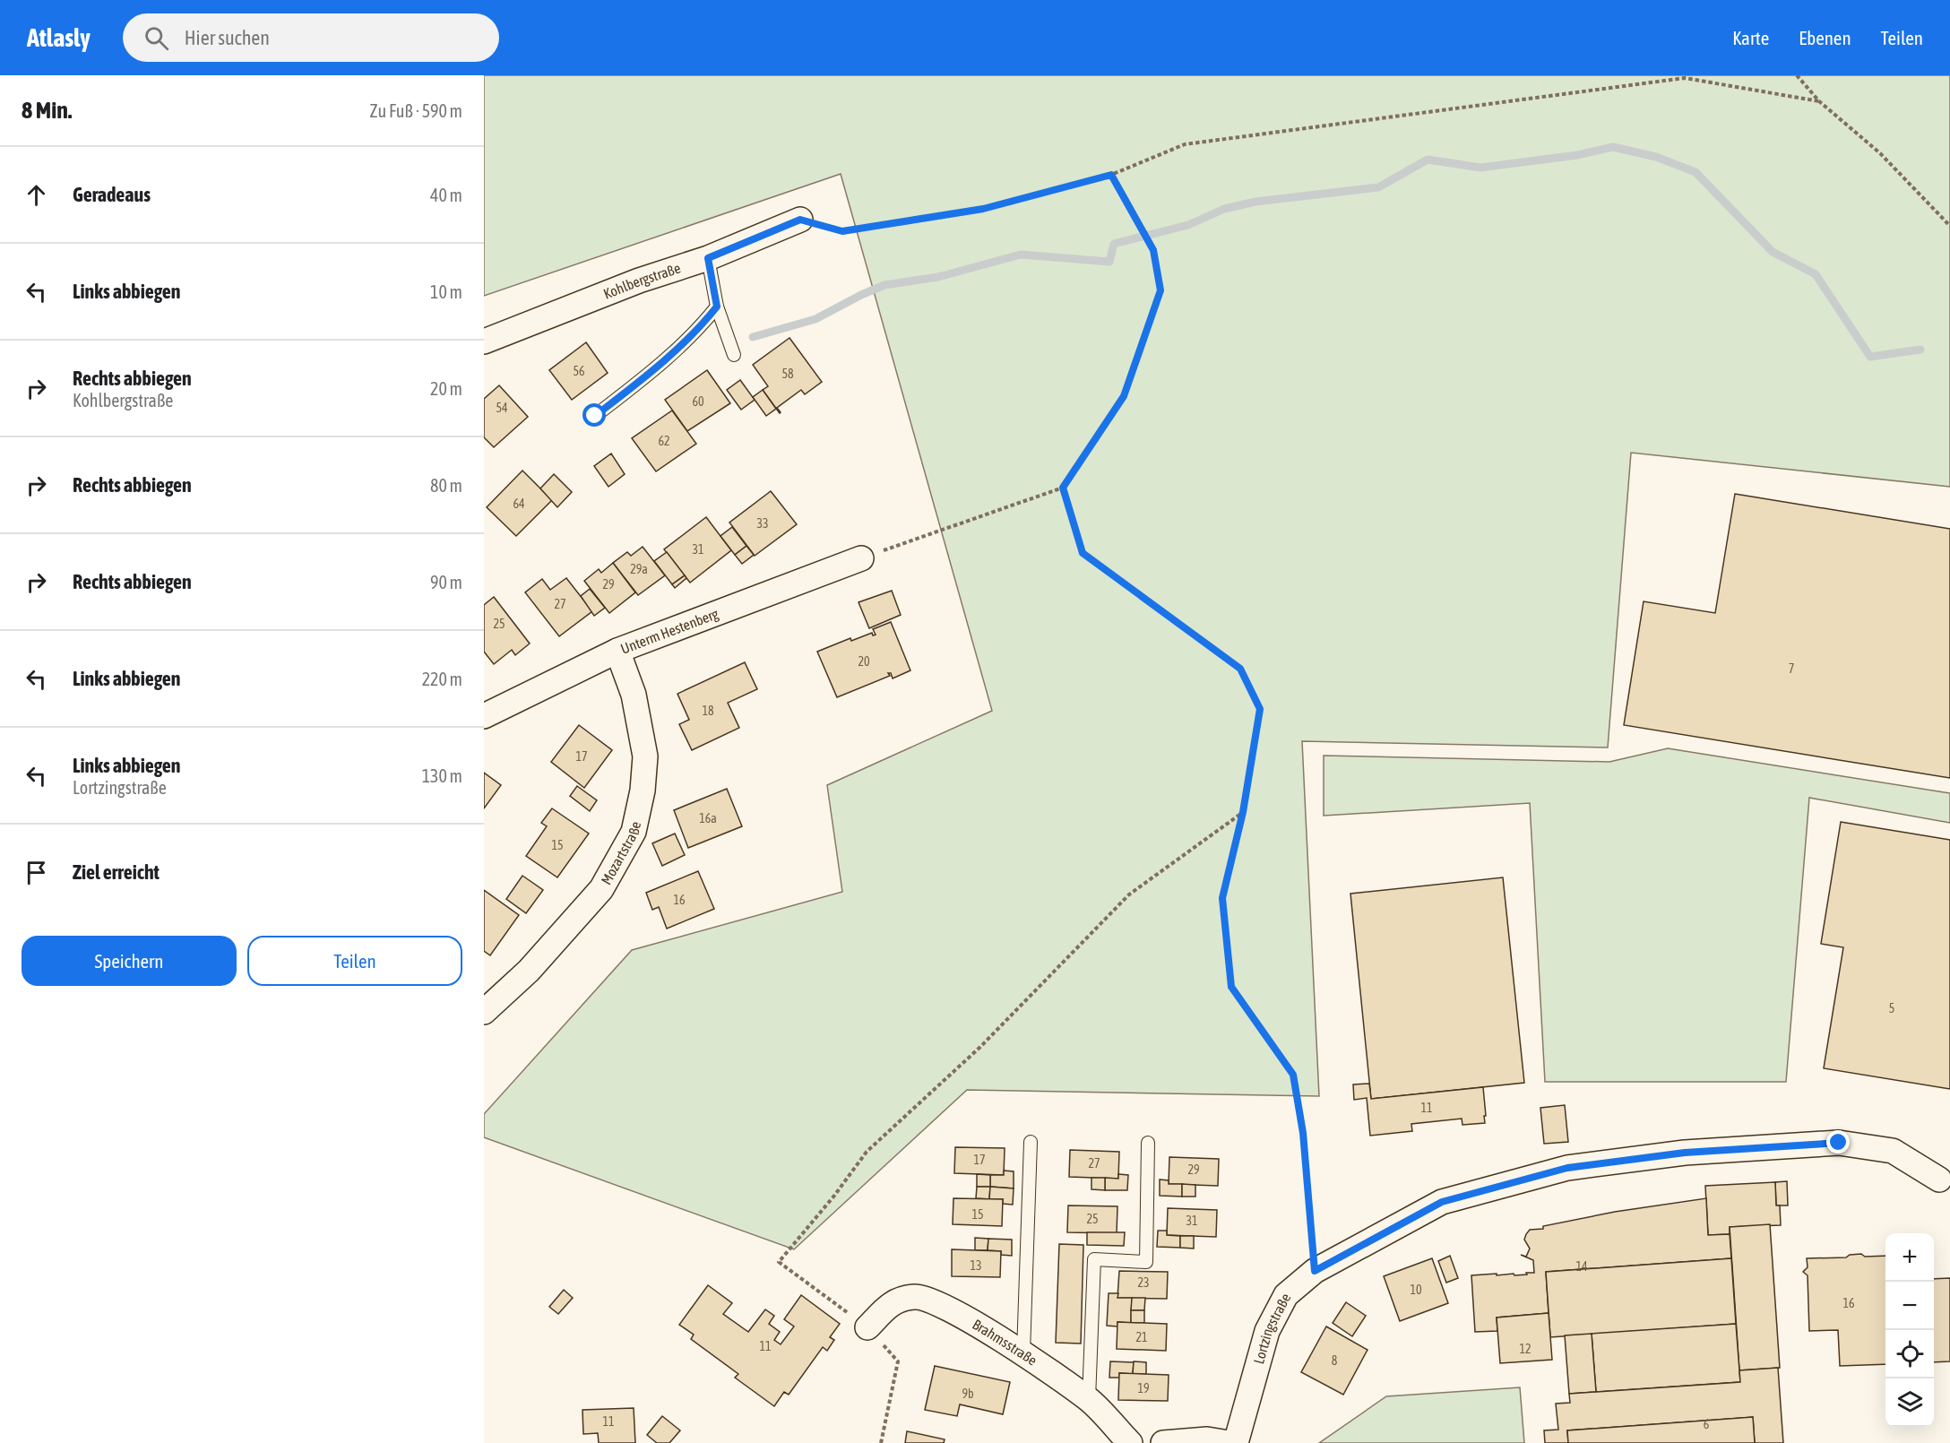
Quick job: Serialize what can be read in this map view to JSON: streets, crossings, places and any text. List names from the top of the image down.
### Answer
{
  "streets": {
    "street": [
      "Kohlbergstraße",
      "Unterm Hestenberg",
      "Mozartstraße",
      "Lortzingstraße",
      "Brahmsstraße"
    ]
  },
  "crossings": [
    ["Unterm Hestenberg", "Mozartstraße"]
  ],
  "house_numbers": [
    "56",
    "58",
    "60",
    "54",
    "62",
    "64",
    "33",
    "31",
    "29a",
    "29",
    "27",
    "25",
    "20",
    "7",
    "18",
    "17",
    "16a",
    "15",
    "16",
    "5",
    "11",
    "17",
    "27",
    "29",
    "15",
    "25",
    "31",
    "13",
    "14",
    "23",
    "10",
    "16",
    "21",
    "11",
    "12",
    "8",
    "19",
    "9b",
    "11",
    "6"
  ],
  "page": {
    "header": "Atlasly",
    "search": "Hier suchen",
    "nav": ["Karte", "Ebenen", "Teilen"],
    "heading": ["8 Min.", "Zu Fuß · 590 m"],
    "list": [
      ["Geradeaus", "40 m"],
      ["Links abbiegen", "10 m"],
      ["Rechts abbiegen", "Kohlbergstraße", "20 m"],
      ["Rechts abbiegen", "80 m"],
      ["Rechts abbiegen", "90 m"],
      ["Links abbiegen", "220 m"],
      ["Links abbiegen", "Lortzingstraße", "130 m"],
      "Ziel erreicht"
    ],
    "buttons": ["Speichern", "Teilen"],
    "map_buttons": ["+", "−"]
  }
}
